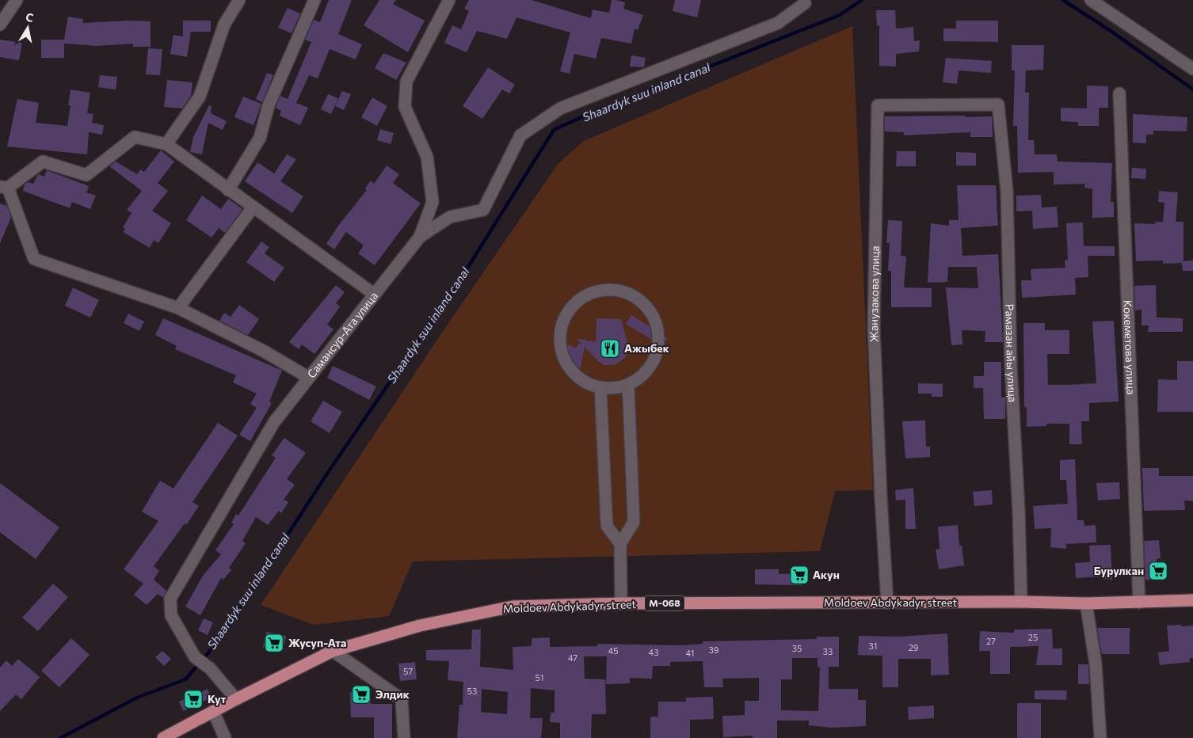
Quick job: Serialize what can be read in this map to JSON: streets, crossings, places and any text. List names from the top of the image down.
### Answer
{
  "streets": {
    "main road": ["Moldoev Abdykadyr street", "М-068"],
    "street": [
      "Жанузакова улица",
      "Самансур-Ата улица",
      "Кокеметова улица",
      "Рамазан айы улица"
    ]
  },
  "crossings": [
    ["Жанузакова улица", "Рамазан айы улица"],
    ["Жанузакова улица", "Moldoev Abdykadyr street"],
    ["Самансур-Ата улица", "Moldoev Abdykadyr street"],
    ["Кокеметова улица", "Moldoev Abdykadyr street"],
    ["Рамазан айы улица", "Moldoev Abdykadyr street"]
  ],
  "water": ["Shaardyk suu inland canal"],
  "places": {
    "restaurant": ["Ажыбек"],
    "supermarket": [
      "Бурулкан",
      "Акун",
      "Жусуп-Ата",
      "Элдик",
      "Кут"
    ]
  },
  "house_numbers": [
    "25",
    "27",
    "31",
    "29",
    "35",
    "39",
    "45",
    "33",
    "43",
    "41",
    "47",
    "57",
    "51",
    "53"
  ],
  "north": "top"
}
